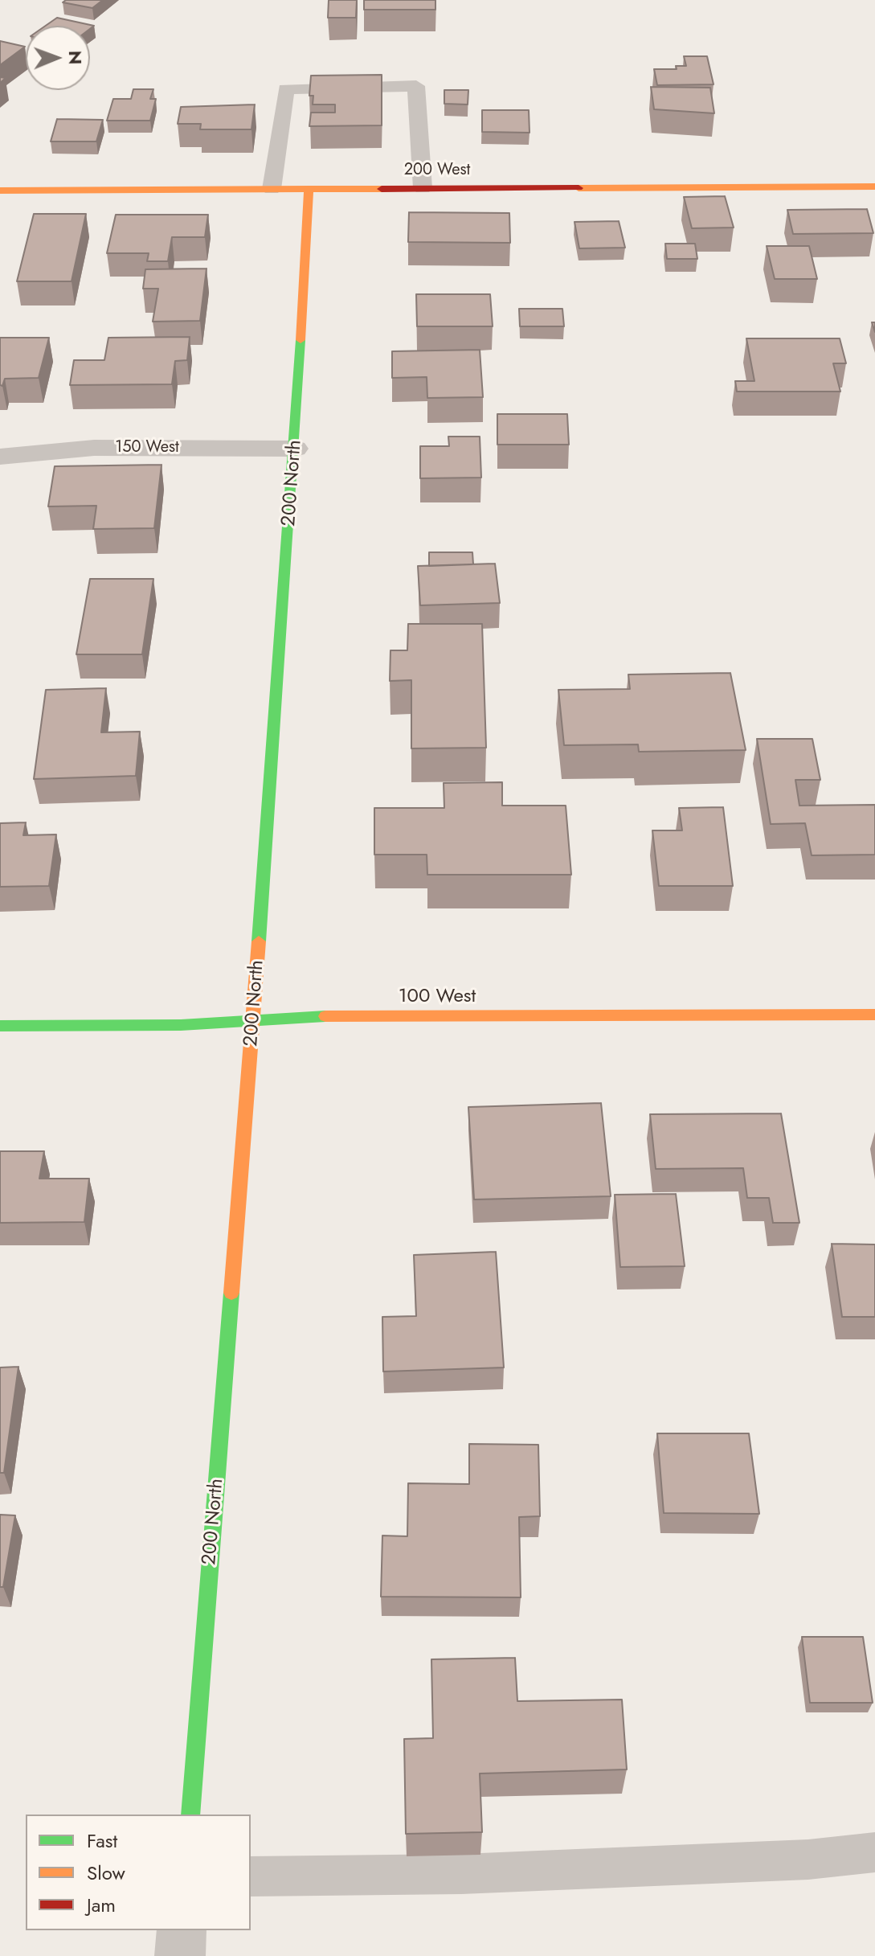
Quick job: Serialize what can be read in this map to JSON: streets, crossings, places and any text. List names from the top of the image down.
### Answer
{
  "streets": {
    "street": [
      "200 West",
      "150 West",
      "200 North",
      "100 West"
    ]
  },
  "crossings": [
    ["200 West", "200 North"],
    ["150 West", "200 North"],
    ["200 North", "100 West"]
  ],
  "legend": ["Fast", "Slow", "Jam"],
  "north": "right"
}
